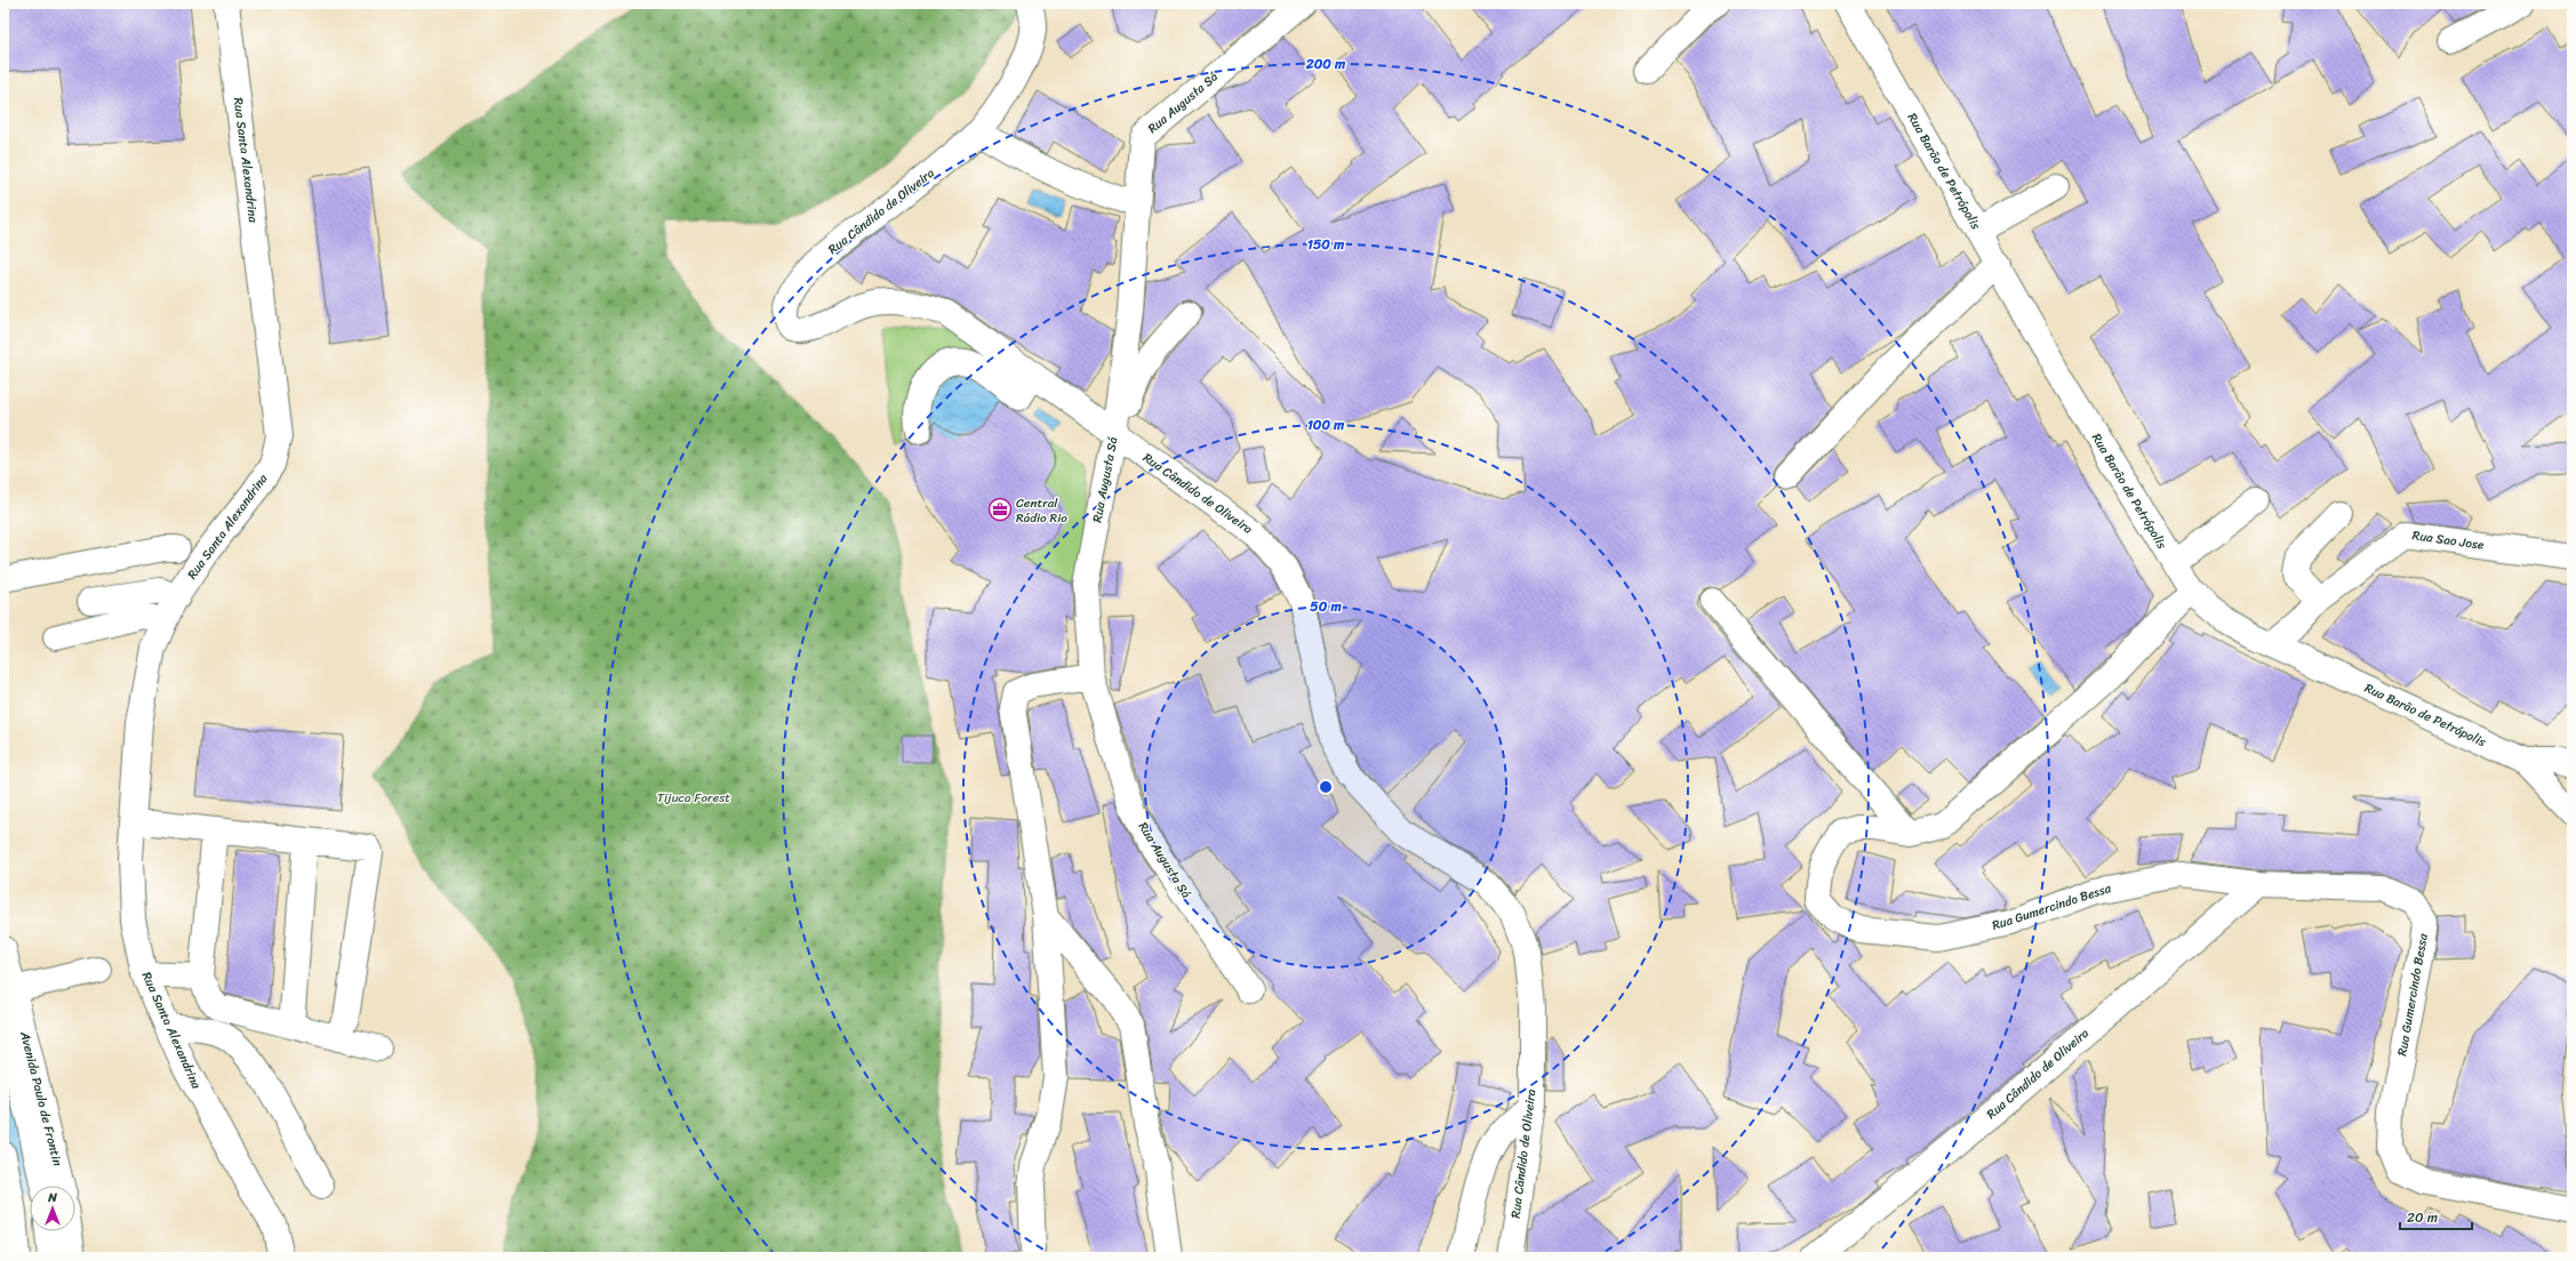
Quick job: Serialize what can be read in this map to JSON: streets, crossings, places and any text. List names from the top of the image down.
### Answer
{
  "streets": {
    "main road": [
      "Rua Augusta Sá",
      "Rua Santa Alexandrina",
      "Rua Barão de Petrópolis",
      "Rua Cândido de Oliveira",
      "Rua Sao Jose",
      "Rua Gumercindo Bessa",
      "Avenida Paulo de Frontin"
    ]
  },
  "crossings": [
    ["Rua Augusta Sá", "Rua Cândido de Oliveira"],
    ["Rua Barão de Petrópolis", "Rua Sao Jose"],
    ["Rua Barão de Petrópolis", "Rua Gumercindo Bessa"],
    ["Rua Cândido de Oliveira", "Rua Gumercindo Bessa"]
  ],
  "parks": ["Tijuca Forest"],
  "places": {
    "office": ["Central Rádio Rio"]
  },
  "scale_bar": "20 m",
  "north": "top",
  "rings": [
    "200 m",
    "150 m",
    "100 m",
    "50 m"
  ]
}
